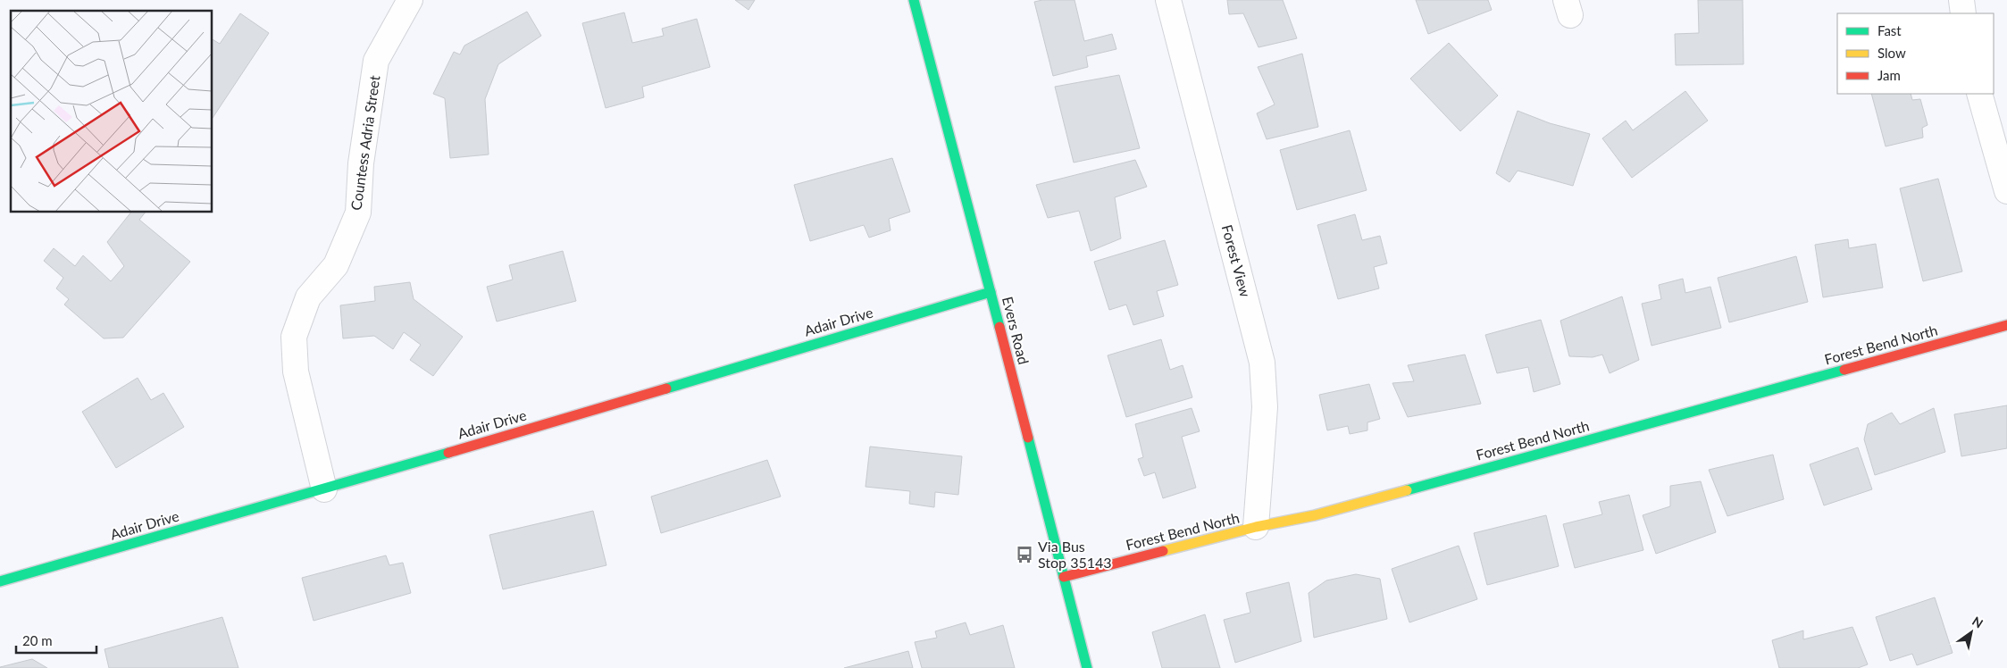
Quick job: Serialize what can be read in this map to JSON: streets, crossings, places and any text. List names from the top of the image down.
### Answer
{
  "streets": {
    "street": [
      "Countess Adria Street",
      "Forest View",
      "Adair Drive",
      "Evers Road",
      "Forest Bend North"
    ]
  },
  "crossings": [
    ["Countess Adria Street", "Adair Drive"],
    ["Forest View", "Forest Bend North"],
    ["Adair Drive", "Evers Road"],
    ["Evers Road", "Forest Bend North"]
  ],
  "places": {
    "bus stop": ["Via Bus Stop 35143"]
  },
  "legend": ["Fast", "Slow", "Jam"],
  "scale_bar": "20 m",
  "north": "top right"
}
